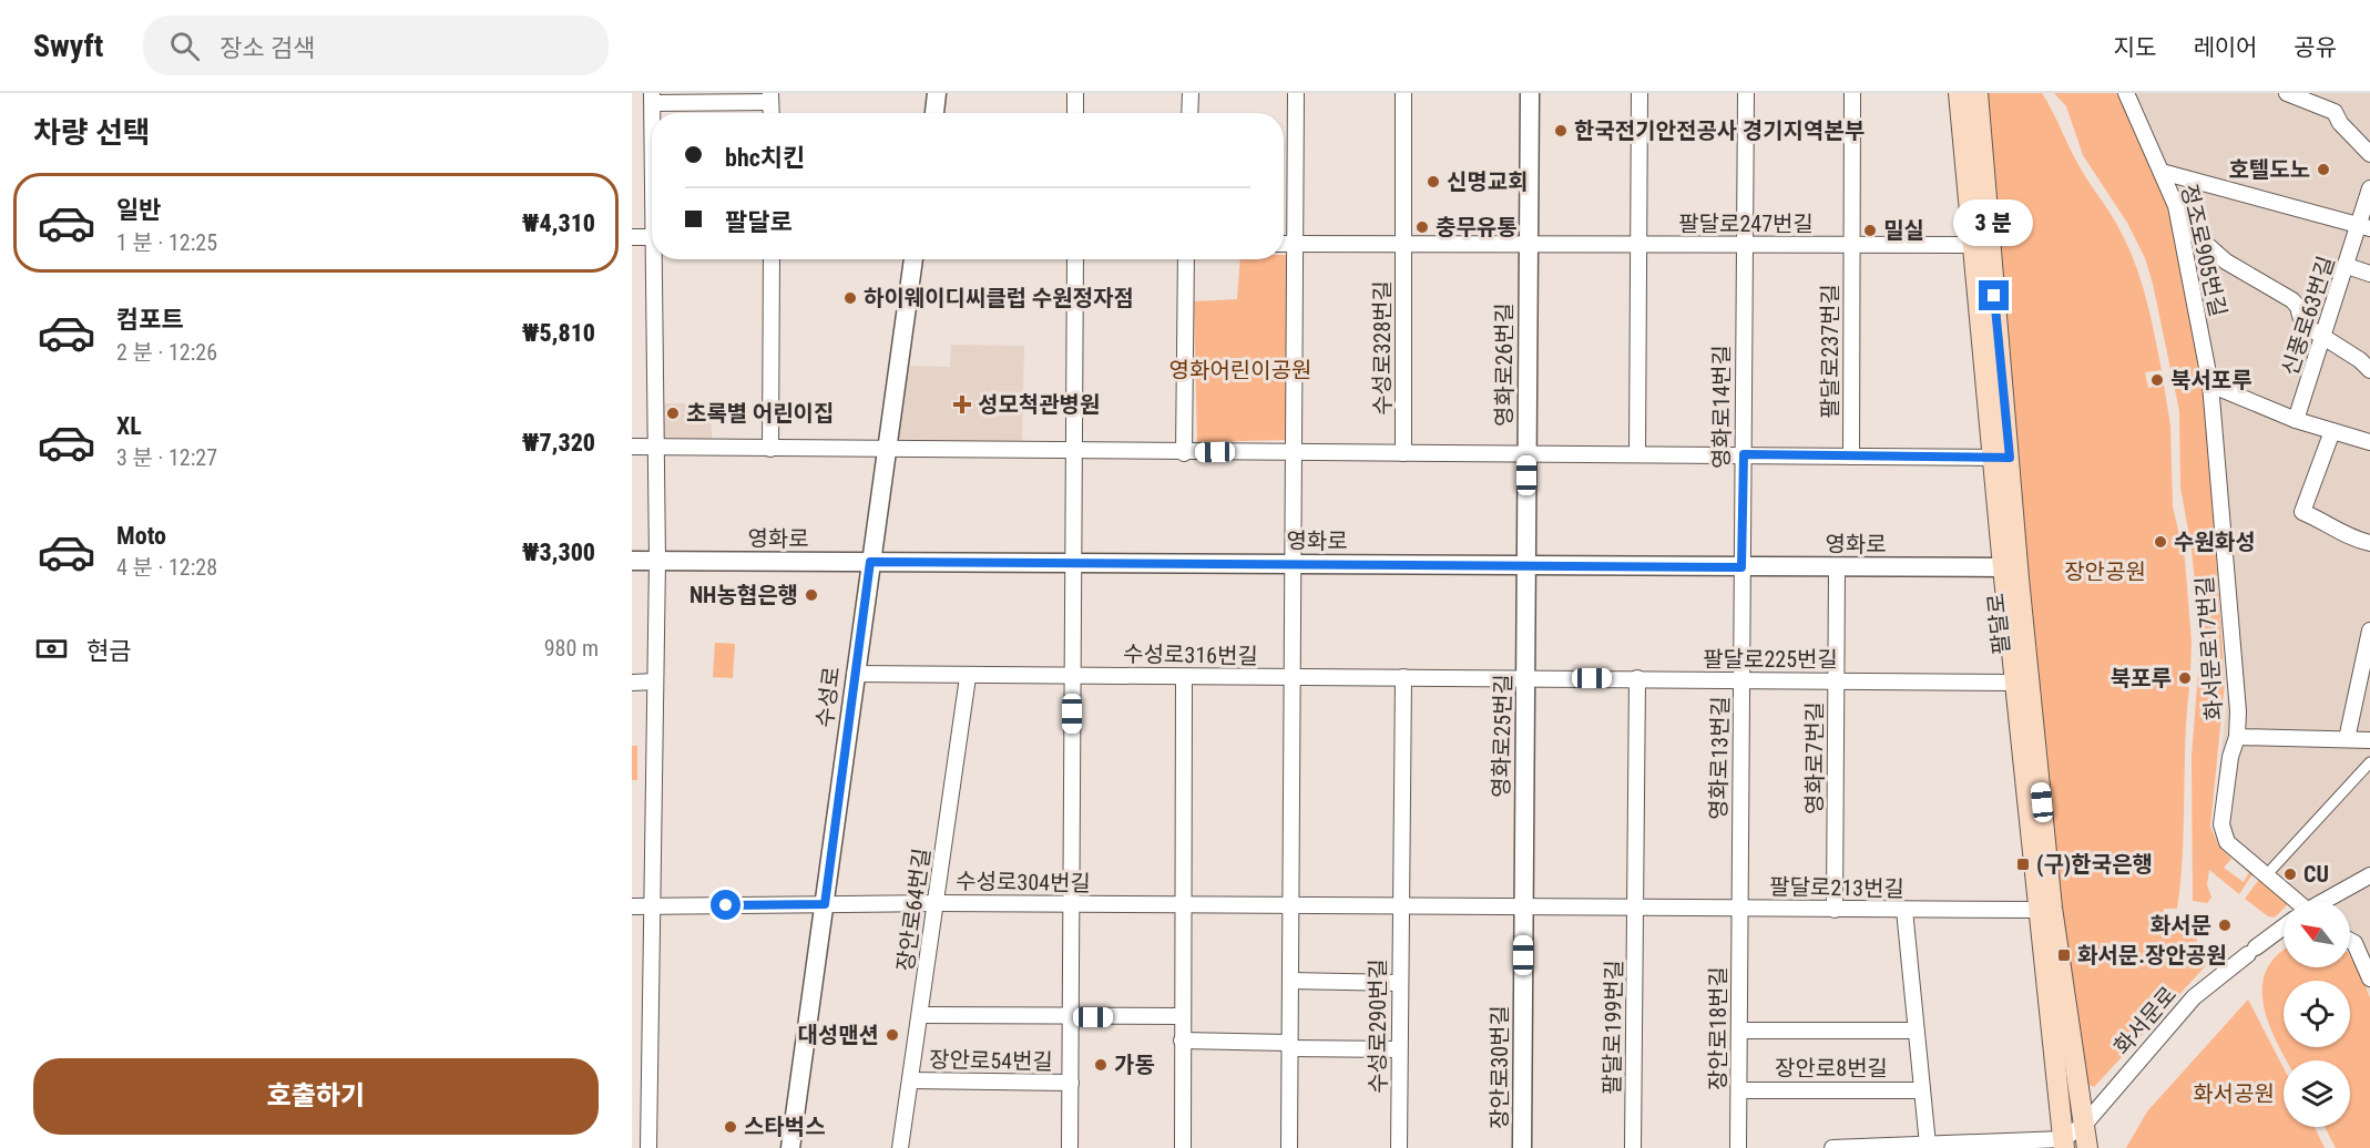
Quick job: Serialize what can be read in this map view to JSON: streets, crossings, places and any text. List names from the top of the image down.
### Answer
{
  "streets": {
    "main road": ["팔달로"],
    "street": [
      "팔달로247번길",
      "정조로905번길",
      "신풍로63번길",
      "수성로328번길",
      "팔달로237번길",
      "영화로26번길",
      "영화로14번길",
      "영화로",
      "화서문로17번길",
      "수성로316번길",
      "팔달로225번길",
      "수성로",
      "영화로25번길",
      "영화로13번길",
      "영화로7번길",
      "수성로304번길",
      "팔달로213번길",
      "장안로64번길",
      "화서문로",
      "수성로290번길",
      "팔달로199번길",
      "장안로18번길",
      "장안로54번길",
      "장안로30번길",
      "장안로8번길"
    ]
  },
  "crossings": [
    ["팔달로247번길", "수성로328번길"],
    ["팔달로247번길", "팔달로237번길"],
    ["팔달로247번길", "영화로26번길"],
    ["팔달로247번길", "영화로14번길"],
    ["팔달로247번길", "팔달로"],
    ["정조로905번길", "화서문로17번길"],
    ["영화로26번길", "영화로"],
    ["영화로26번길", "영화로25번길"],
    ["영화로14번길", "영화로"],
    ["영화로14번길", "영화로13번길"],
    ["영화로", "팔달로"],
    ["영화로", "수성로"],
    ["영화로", "영화로25번길"],
    ["영화로", "영화로13번길"],
    ["영화로", "영화로7번길"],
    ["영화로", "장안로54번길"],
    ["팔달로", "팔달로225번길"],
    ["팔달로", "팔달로213번길"],
    ["팔달로", "화서문로"],
    ["수성로316번길", "팔달로225번길"],
    ["수성로316번길", "수성로"],
    ["수성로316번길", "영화로25번길"],
    ["수성로316번길", "장안로64번길"],
    ["수성로316번길", "장안로54번길"],
    ["팔달로225번길", "영화로25번길"],
    ["팔달로225번길", "영화로13번길"],
    ["팔달로225번길", "영화로7번길"],
    ["수성로", "수성로304번길"],
    ["영화로25번길", "수성로304번길"],
    ["영화로25번길", "팔달로213번길"],
    ["영화로25번길", "장안로30번길"],
    ["영화로13번길", "팔달로213번길"],
    ["영화로13번길", "장안로18번길"],
    ["영화로7번길", "팔달로213번길"],
    ["수성로304번길", "팔달로213번길"],
    ["수성로304번길", "장안로64번길"],
    ["수성로304번길", "수성로290번길"],
    ["수성로304번길", "장안로54번길"],
    ["수성로304번길", "장안로30번길"],
    ["팔달로213번길", "팔달로199번길"],
    ["팔달로213번길", "장안로18번길"],
    ["팔달로213번길", "장안로30번길"],
    ["팔달로213번길", "장안로8번길"],
    ["장안로64번길", "장안로54번길"],
    ["장안로18번길", "장안로8번길"]
  ],
  "parks": ["영화어린이공원", "장안공원", "화서공원"],
  "places": {
    "other": [
      "한국전기안전공사 경기지역본부",
      "호텔도노",
      "신명교회",
      "충무유통",
      "밀실",
      "하이웨이디씨클럽 수원정자점",
      "북서포루",
      "초록별 어린이집",
      "수원화성",
      "NH농협은행",
      "북포루",
      "CU",
      "화서문",
      "대성맨션",
      "가동",
      "스타벅스"
    ],
    "health": ["성모척관병원"],
    "transit": ["(구)한국은행", "화서문.장안공원"]
  },
  "north": "top left",
  "page": {
    "header": "Swyft",
    "search": "장소 검색",
    "nav": ["지도", "레이어", "공유"],
    "heading": "차량 선택",
    "banner": ["bhc치킨", "팔달로"],
    "list": [
      {
        "name": "일반",
        "note": "1 분 · 12:25",
        "value": "₩4,310"
      },
      {
        "name": "컴포트",
        "note": "2 분 · 12:26",
        "value": "₩5,810"
      },
      {
        "name": "XL",
        "note": "3 분 · 12:27",
        "value": "₩7,320"
      },
      {
        "name": "Moto",
        "note": "4 분 · 12:28",
        "value": "₩3,300"
      }
    ],
    "bubble": "3 분",
    "pay": ["현금", "980 m"],
    "buttons": "호출하기"
  }
}
